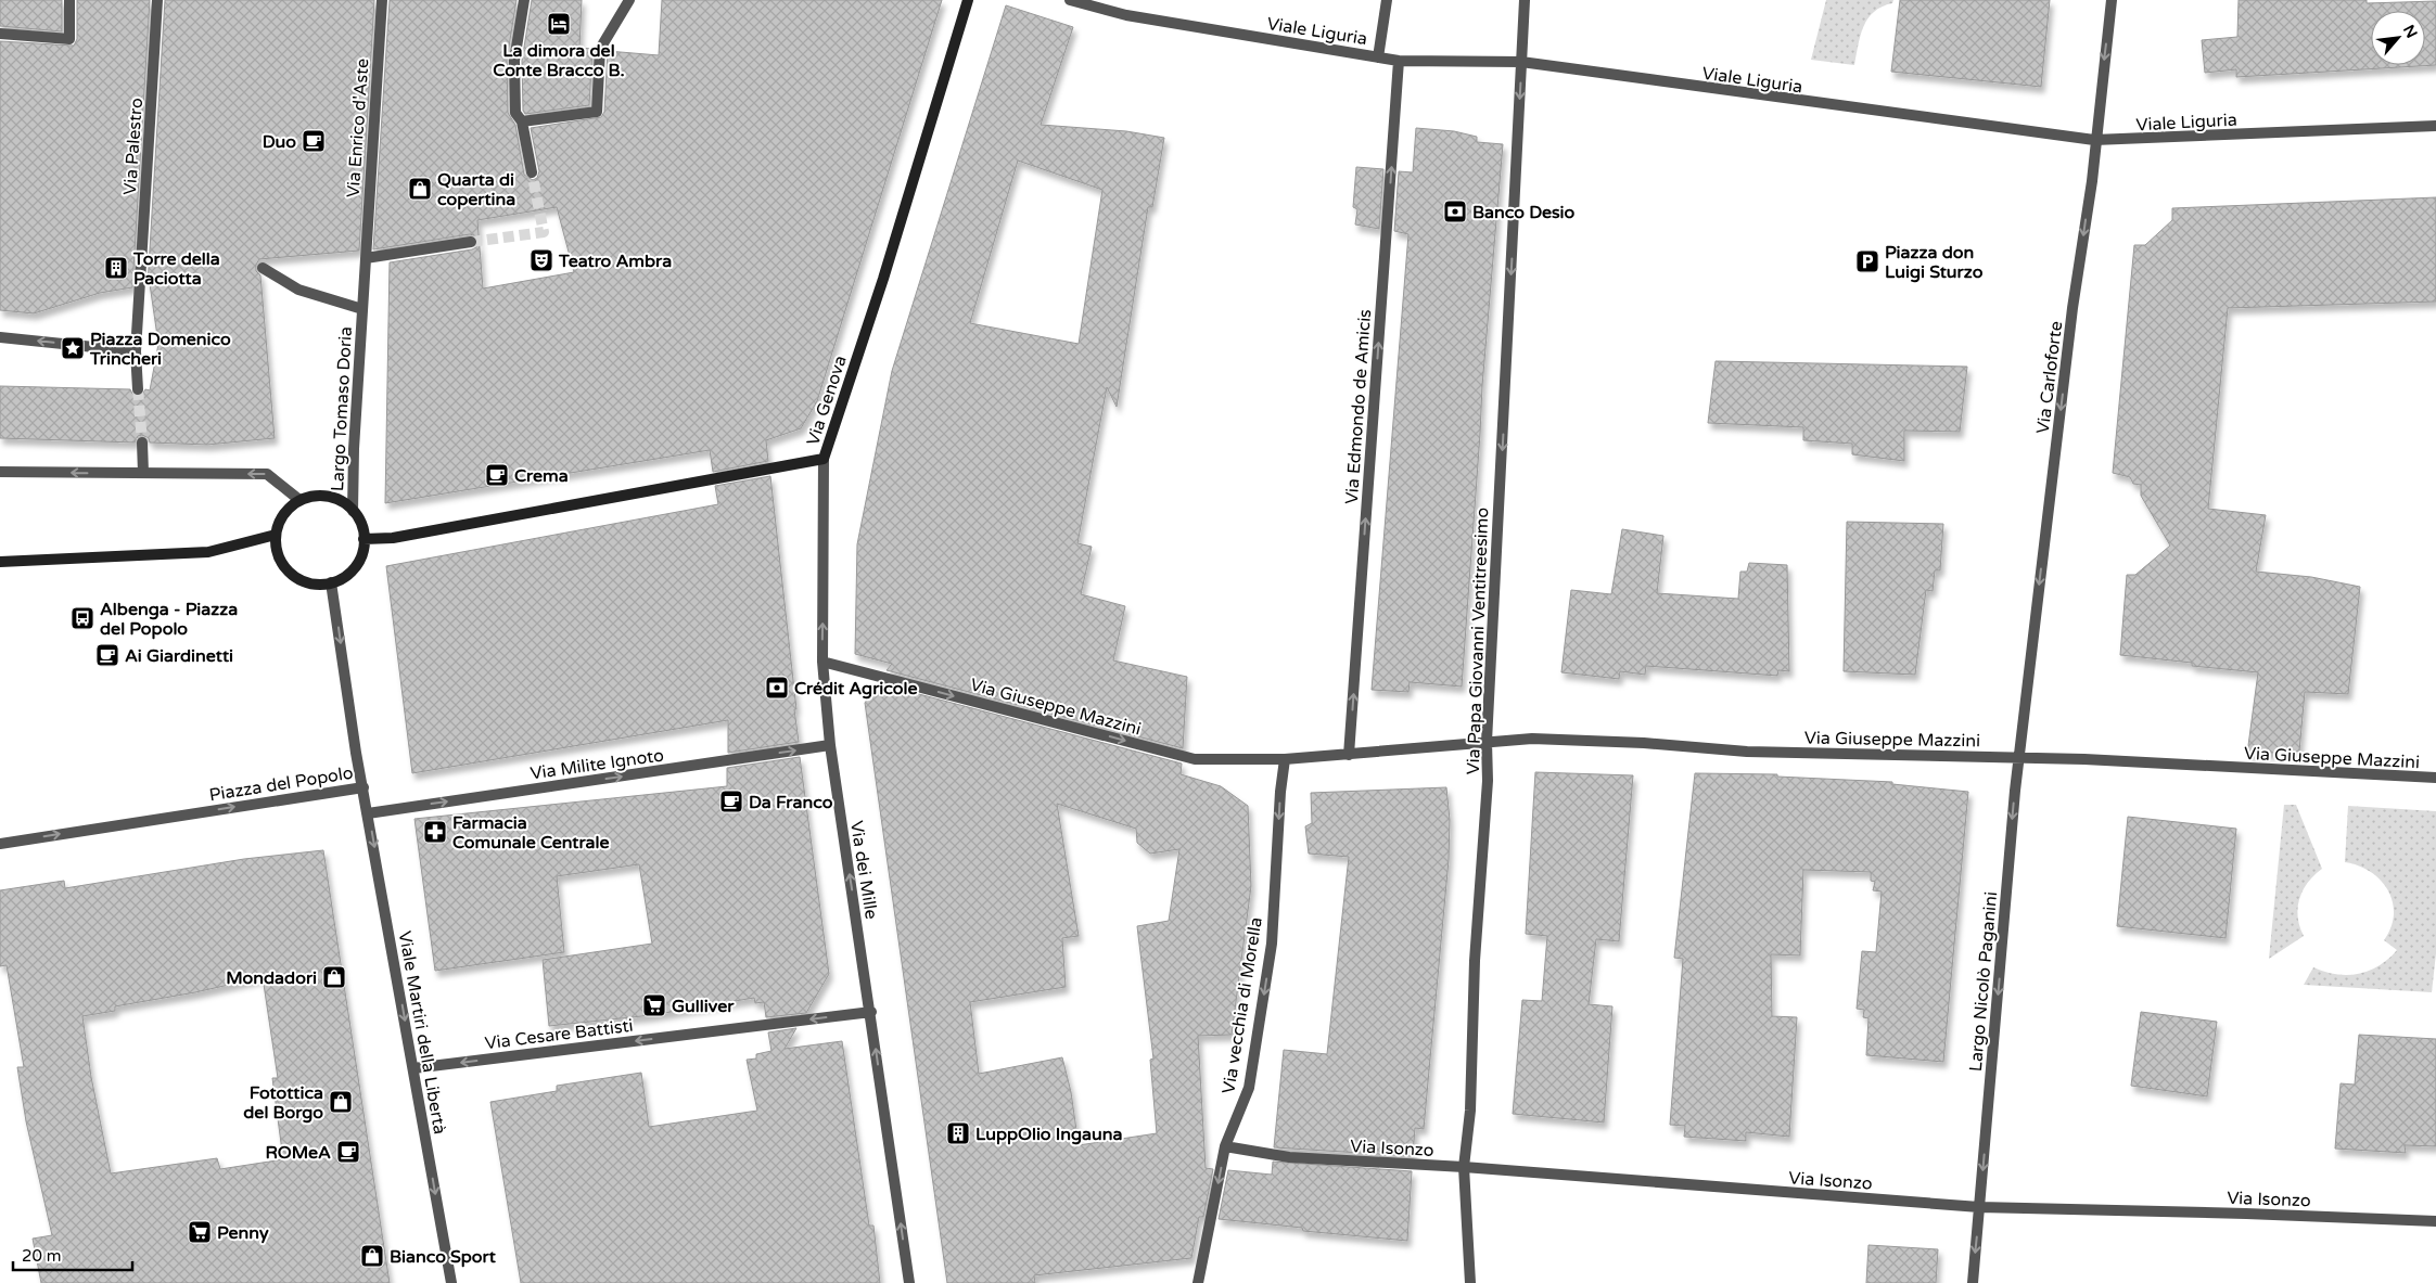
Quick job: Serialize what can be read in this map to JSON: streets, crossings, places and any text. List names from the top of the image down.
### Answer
{
  "streets": {
    "main road": ["Via Genova"],
    "street": [
      "Viale Liguria",
      "Via Enrico d'Aste",
      "Via Palestro",
      "Via Carloforte",
      "Via Edmondo de Amicis",
      "Largo Tomaso Doria",
      "Via Papa Giovanni Ventitreesimo",
      "Via Giuseppe Mazzini",
      "Via Milite Ignoto",
      "Piazza del Popolo",
      "Via dei Mille",
      "Largo Nicolò Paganini",
      "Via vecchia di Morella",
      "Viale Martiri della Libertà",
      "Via Cesare Battisti",
      "Via Isonzo"
    ]
  },
  "crossings": [
    ["Viale Liguria", "Via Carloforte"],
    ["Viale Liguria", "Via Edmondo de Amicis"],
    ["Viale Liguria", "Via Papa Giovanni Ventitreesimo"],
    ["Via Enrico d'Aste", "Largo Tomaso Doria"],
    ["Via Carloforte", "Via Giuseppe Mazzini"],
    ["Via Carloforte", "Largo Nicolò Paganini"],
    ["Via Genova", "Largo Tomaso Doria"],
    ["Via Genova", "Piazza del Popolo"],
    ["Via Genova", "Via dei Mille"],
    ["Via Edmondo de Amicis", "Via Giuseppe Mazzini"],
    ["Largo Tomaso Doria", "Piazza del Popolo"],
    ["Via Papa Giovanni Ventitreesimo", "Via Giuseppe Mazzini"],
    ["Via Papa Giovanni Ventitreesimo", "Via Isonzo"],
    ["Via Giuseppe Mazzini", "Via dei Mille"],
    ["Via Giuseppe Mazzini", "Largo Nicolò Paganini"],
    ["Via Giuseppe Mazzini", "Via vecchia di Morella"],
    ["Via Milite Ignoto", "Via dei Mille"],
    ["Via Milite Ignoto", "Viale Martiri della Libertà"],
    ["Piazza del Popolo", "Viale Martiri della Libertà"],
    ["Via dei Mille", "Via Cesare Battisti"],
    ["Largo Nicolò Paganini", "Via Isonzo"],
    ["Via vecchia di Morella", "Via Isonzo"],
    ["Viale Martiri della Libertà", "Via Cesare Battisti"]
  ],
  "one_way": [
    "Via Carloforte",
    "Via Edmondo de Amicis",
    "Via Papa Giovanni Ventitreesimo",
    "Via Milite Ignoto",
    "Via dei Mille",
    "Largo Nicolò Paganini",
    "Via vecchia di Morella",
    "Viale Martiri della Libertà",
    "Via Cesare Battisti"
  ],
  "places": {
    "hotel": ["La dimora del Conte Bracco B."],
    "cafe": [
      "Duo",
      "Crema",
      "Ai Giardinetti",
      "Da Franco",
      "ROMeA"
    ],
    "shop": [
      "Quarta di copertina",
      "Mondadori",
      "Fotottica del Borgo",
      "Bianco Sport"
    ],
    "bank": ["Banco Desio", "Crédit Agricole"],
    "theatre": ["Teatro Ambra"],
    "parking": ["Piazza don Luigi Sturzo"],
    "building": ["Torre della Paciotta", "LuppOlio Ingauna"],
    "place": ["Piazza Domenico Trincheri"],
    "bus stop": ["Albenga - Piazza del Popolo"],
    "pharmacy": ["Farmacia Comunale Centrale"],
    "supermarket": ["Gulliver", "Penny"]
  },
  "scale_bar": "20 m",
  "north": "top right"
}
